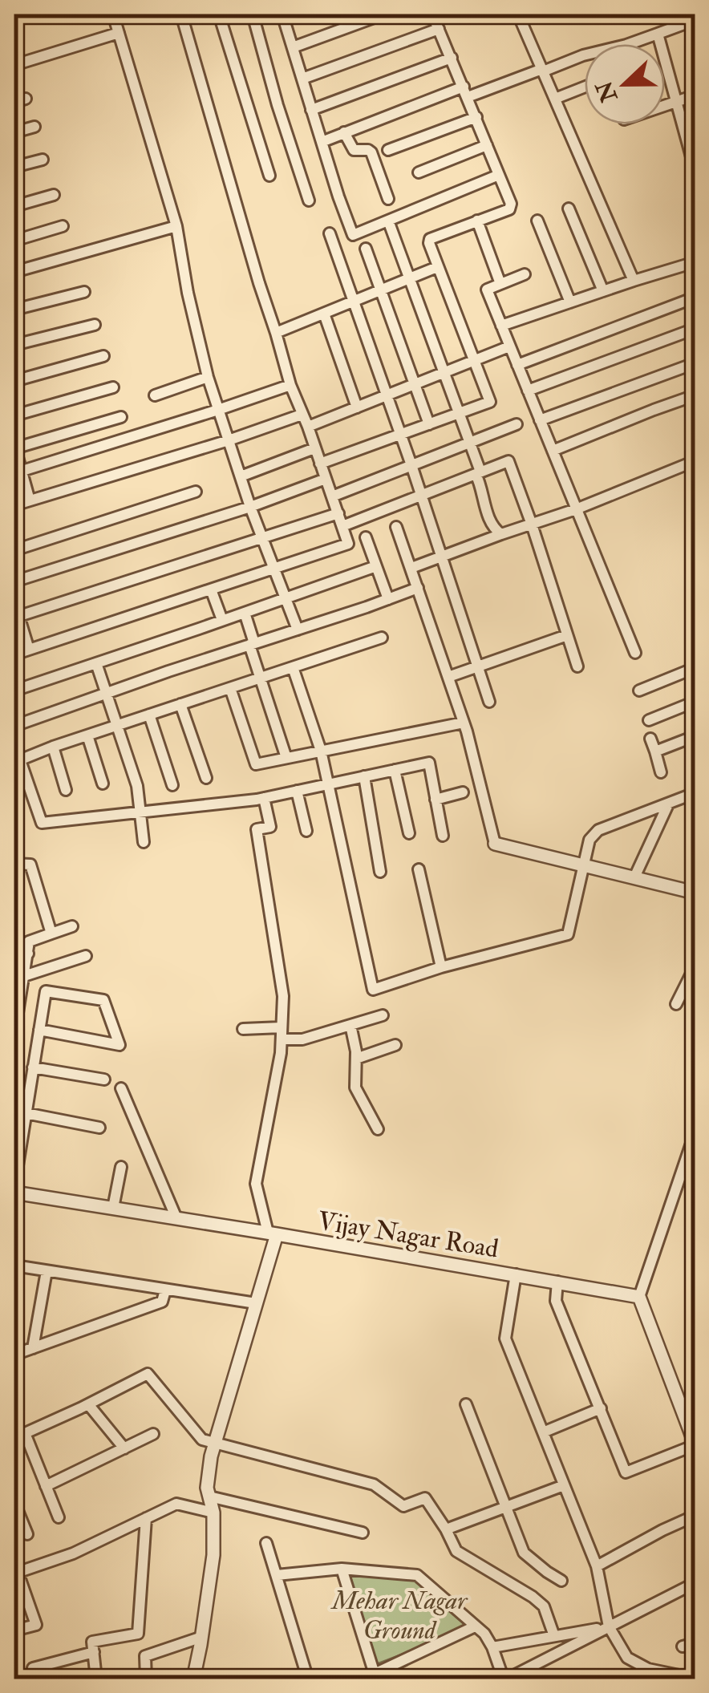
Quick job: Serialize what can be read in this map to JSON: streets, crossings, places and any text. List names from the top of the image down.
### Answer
{
  "streets": {
    "street": ["Vijay Nagar Road"]
  },
  "parks": ["Mehar Nagar Ground"],
  "north": "left"
}
